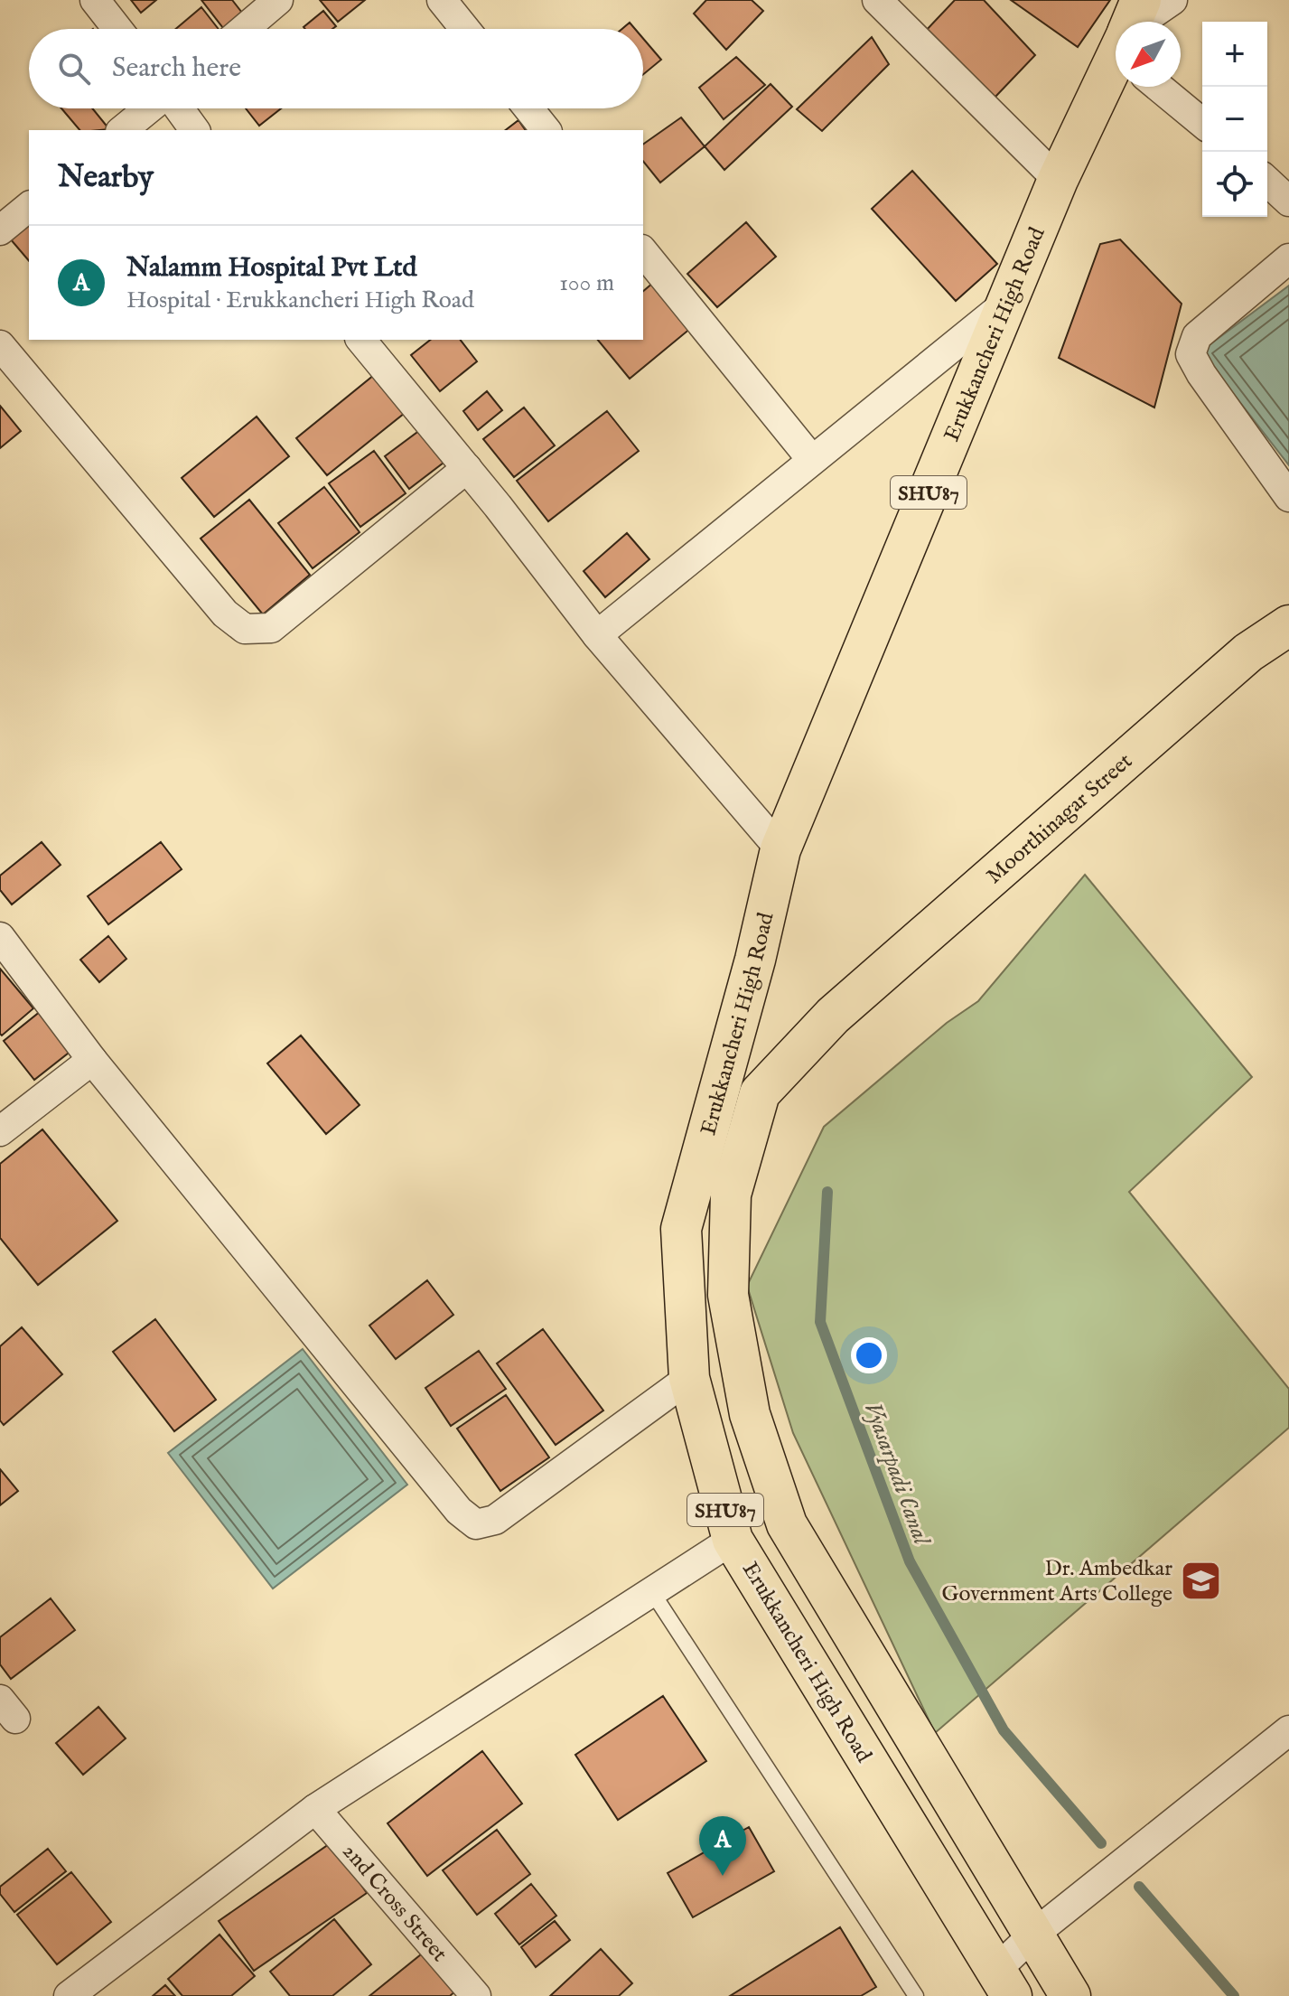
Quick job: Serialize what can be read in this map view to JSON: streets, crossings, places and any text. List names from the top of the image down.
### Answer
{
  "streets": {
    "main road": ["Erukkancheri High Road", "SHU87", "Moorthinagar Street"],
    "street": ["2nd Cross Street"]
  },
  "crossings": [
    ["SHU87", "Moorthinagar Street"]
  ],
  "water": ["Vyasarpadi Canal"],
  "places": {
    "school or university": ["Dr. Ambedkar Government Arts College"]
  },
  "north": "bottom left",
  "page": {
    "map_buttons": ["+", "−"],
    "search": "Search here",
    "heading": "Nearby",
    "list": [
      {
        "mark": "A",
        "name": "Nalamm Hospital Pvt Ltd",
        "note": "Hospital · Erukkancheri High Road",
        "value": "100 m"
      }
    ],
    "pins": "A"
  }
}
